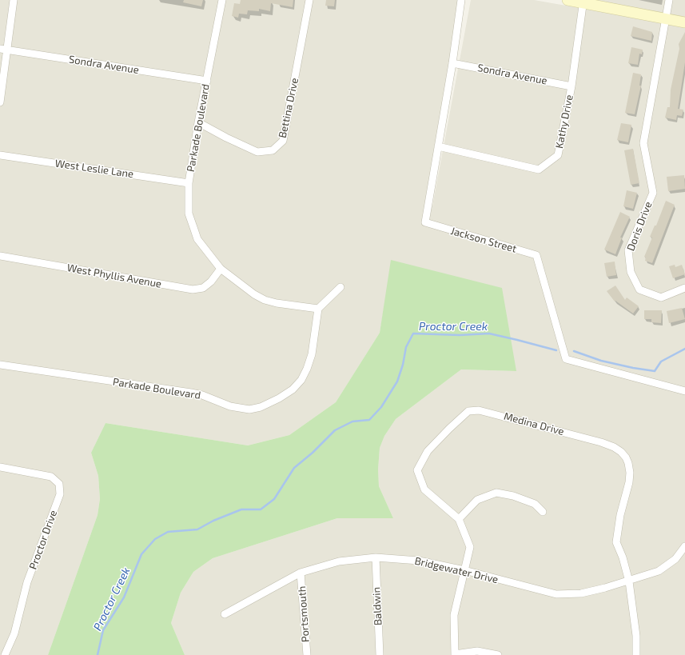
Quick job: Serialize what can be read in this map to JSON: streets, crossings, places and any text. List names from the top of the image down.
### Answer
{
  "streets": {
    "street": [
      "Sondra Avenue",
      "Bettina Drive",
      "Kathy Drive",
      "Parkade Boulevard",
      "West Leslie Lane",
      "Doris Drive",
      "Jackson Street",
      "West Phyllis Avenue",
      "Medina Drive",
      "Proctor Drive",
      "Bridgewater Drive",
      "Baldwin",
      "Portsmouth"
    ]
  },
  "crossings": [
    ["Sondra Avenue", "Kathy Drive"],
    ["Sondra Avenue", "Parkade Boulevard"],
    ["Sondra Avenue", "Jackson Street"],
    ["Bettina Drive", "Parkade Boulevard"],
    ["Kathy Drive", "Jackson Street"],
    ["Parkade Boulevard", "West Leslie Lane"],
    ["Parkade Boulevard", "West Phyllis Avenue"],
    ["Medina Drive", "Bridgewater Drive"],
    ["Bridgewater Drive", "Baldwin"],
    ["Bridgewater Drive", "Portsmouth"]
  ],
  "water": ["Proctor Creek"]
}
